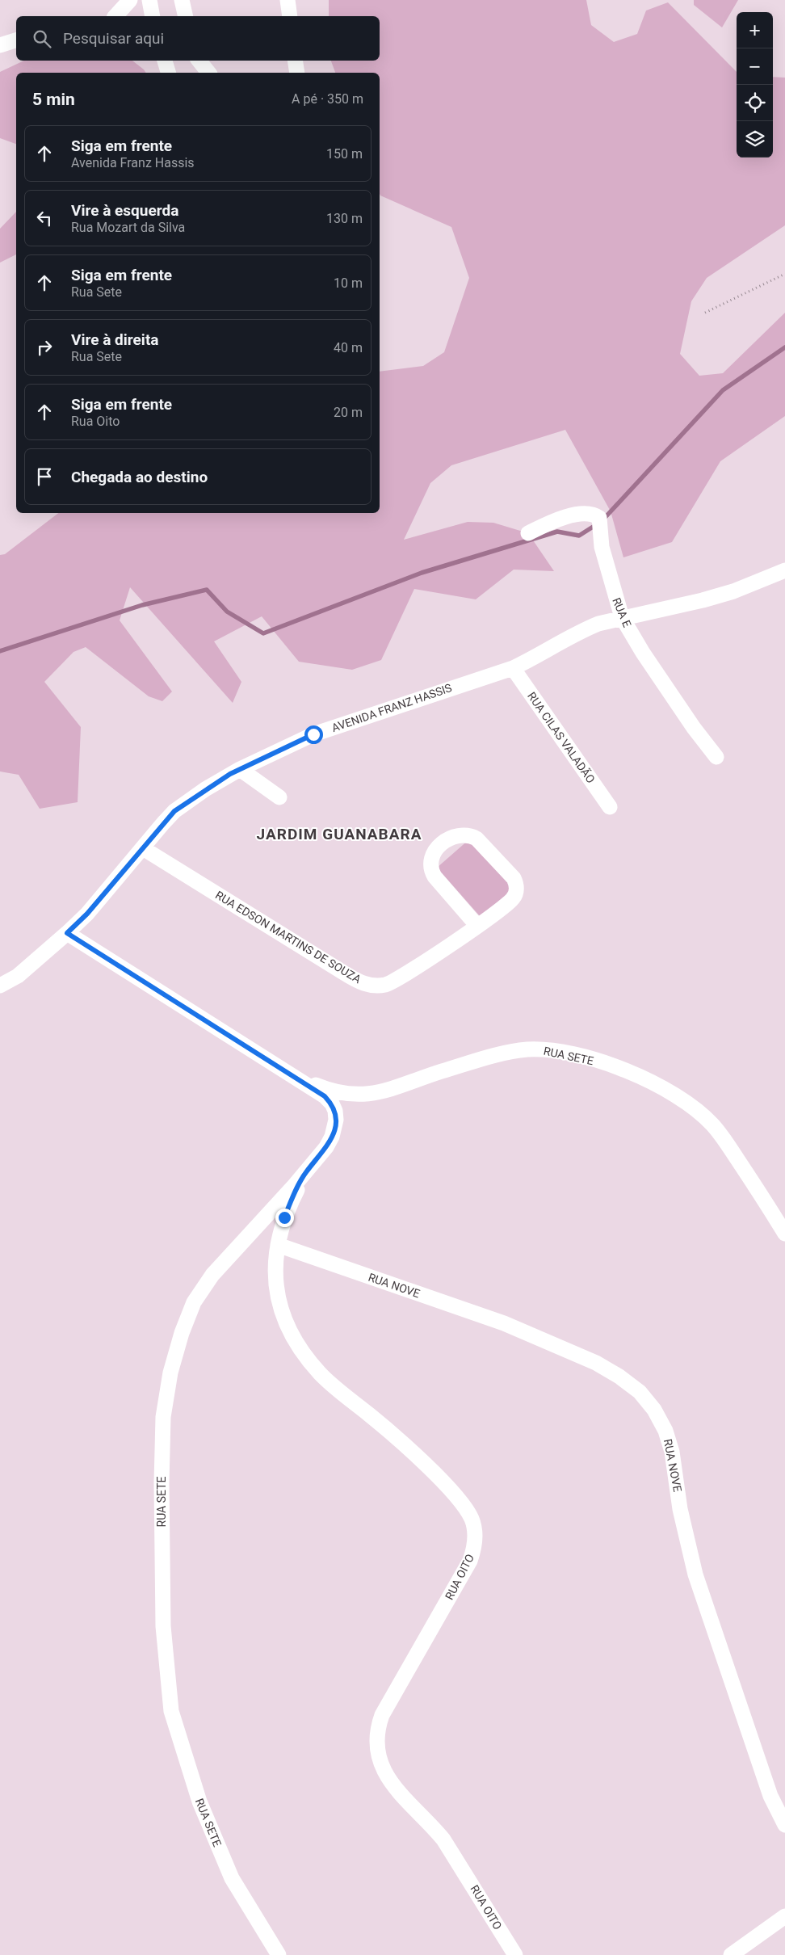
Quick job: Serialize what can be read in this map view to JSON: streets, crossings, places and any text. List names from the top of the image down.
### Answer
{
  "streets": {
    "street": [
      "RUA E",
      "AVENIDA FRANZ HASSIS",
      "RUA CILAS VALADÃO",
      "RUA EDSON MARTINS DE SOUZA",
      "RUA SETE",
      "RUA NOVE",
      "RUA OITO"
    ]
  },
  "crossings": [
    ["RUA E", "AVENIDA FRANZ HASSIS"],
    ["AVENIDA FRANZ HASSIS", "RUA CILAS VALADÃO"],
    ["AVENIDA FRANZ HASSIS", "RUA EDSON MARTINS DE SOUZA"],
    ["RUA SETE", "RUA OITO"],
    ["RUA NOVE", "RUA OITO"]
  ],
  "districts": ["JARDIM GUANABARA"],
  "page": {
    "map_buttons": ["+", "−"],
    "search": "Pesquisar aqui",
    "heading": ["5 min", "A pé · 350 m"],
    "list": [
      ["Siga em frente", "Avenida Franz Hassis", "150 m"],
      ["Vire à esquerda", "Rua Mozart da Silva", "130 m"],
      ["Siga em frente", "Rua Sete", "10 m"],
      ["Vire à direita", "Rua Sete", "40 m"],
      ["Siga em frente", "Rua Oito", "20 m"],
      "Chegada ao destino"
    ]
  }
}
